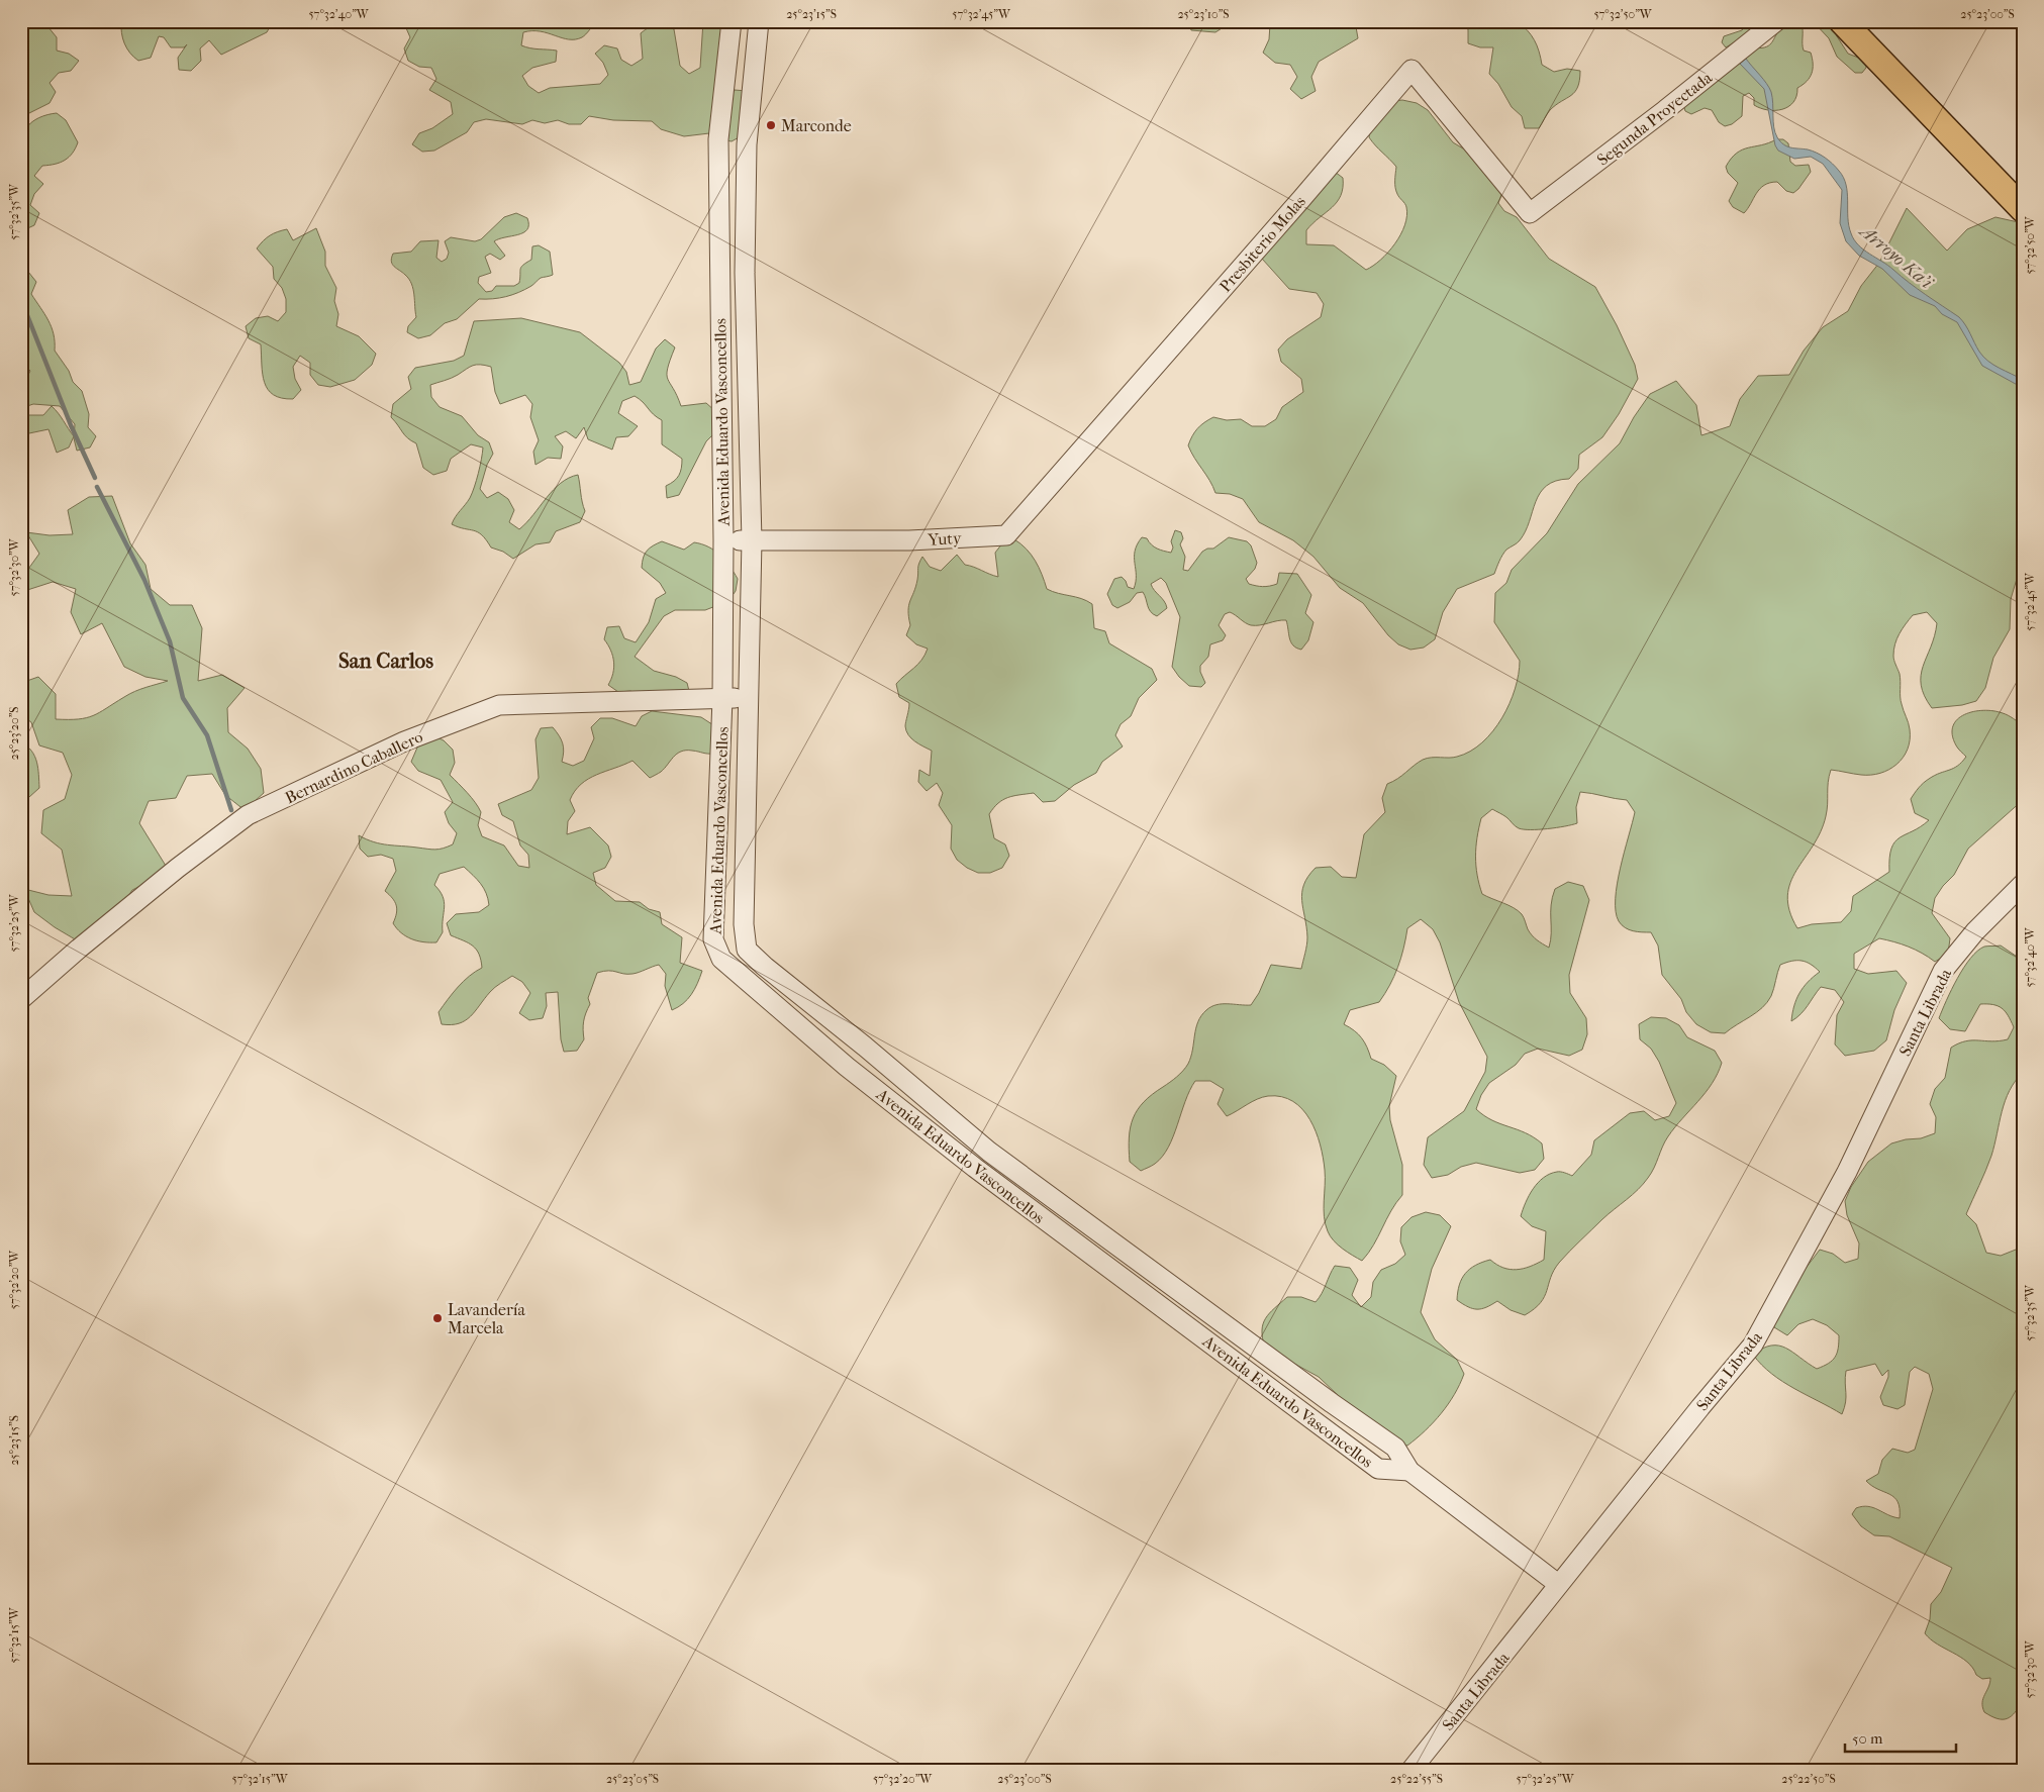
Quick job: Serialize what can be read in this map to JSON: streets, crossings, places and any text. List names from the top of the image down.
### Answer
{
  "streets": {
    "street": [
      "Segunda Proyectada",
      "Presbiterio Molas",
      "Avenida Eduardo Vasconcellos",
      "Yuty",
      "Bernardino Caballero",
      "Santa Librada"
    ]
  },
  "crossings": [
    ["Segunda Proyectada", "Presbiterio Molas"],
    ["Presbiterio Molas", "Yuty"],
    ["Avenida Eduardo Vasconcellos", "Yuty"],
    ["Avenida Eduardo Vasconcellos", "Bernardino Caballero"],
    ["Avenida Eduardo Vasconcellos", "Santa Librada"]
  ],
  "districts": ["San Carlos"],
  "water": ["Arroyo Ka'i"],
  "places": ["Marconde", "Lavandería Marcela"],
  "scale_bar": "50 m",
  "coordinates": [
    "57°32'40\"W",
    "25°23'15\"S",
    "57°32'45\"W",
    "25°23'10\"S",
    "57°32'50\"W",
    "25°23'00\"S",
    "57°32'35\"W",
    "57°32'30\"W",
    "25°23'20\"S",
    "57°32'25\"W",
    "57°32'20\"W",
    "57°32'15\"W",
    "25°23'05\"S",
    "25°22'55\"S",
    "25°22'50\"S"
  ]
}
